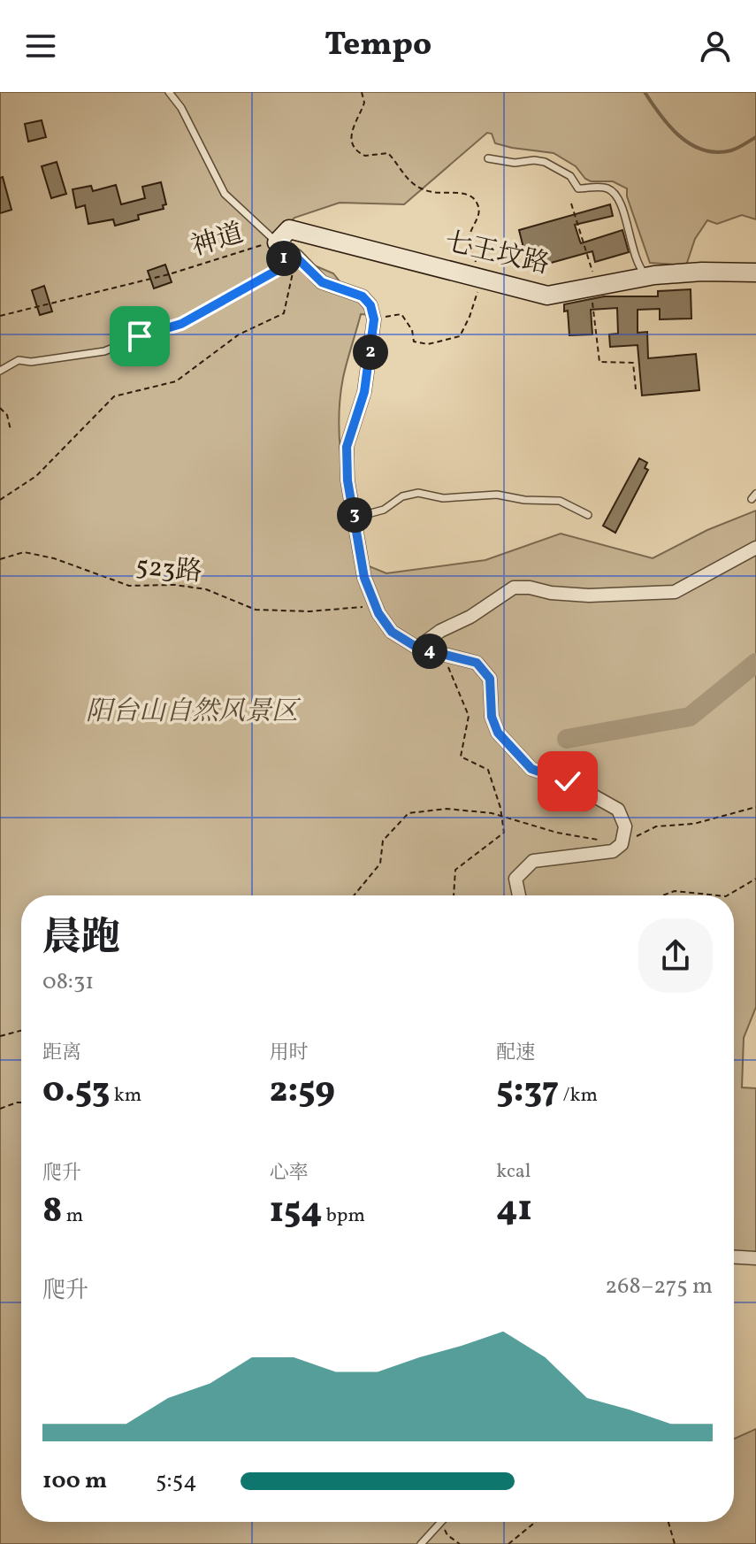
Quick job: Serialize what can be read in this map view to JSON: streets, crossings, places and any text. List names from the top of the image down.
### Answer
{
  "streets": {
    "street": ["七王坟路"],
    "path": ["神道", "523路"]
  },
  "crossings": [
    ["神道", "七王坟路"]
  ],
  "parks": ["阳台山自然风景区"],
  "page": {
    "header": "Tempo",
    "pins": [
      "1",
      "2",
      "3",
      "4"
    ],
    "heading": ["晨跑", "08:31"],
    "stats": [
      ["距离", "0.53 km"],
      ["用时", "2:59"],
      ["配速", "5:37 /km"],
      ["爬升", "8 m"],
      ["心率", "154 bpm"],
      ["kcal", "41"]
    ],
    "chart": ["爬升", "268–275 m"],
    "list": [
      {
        "name": "100 m",
        "note": "5:54"
      }
    ]
  }
}
